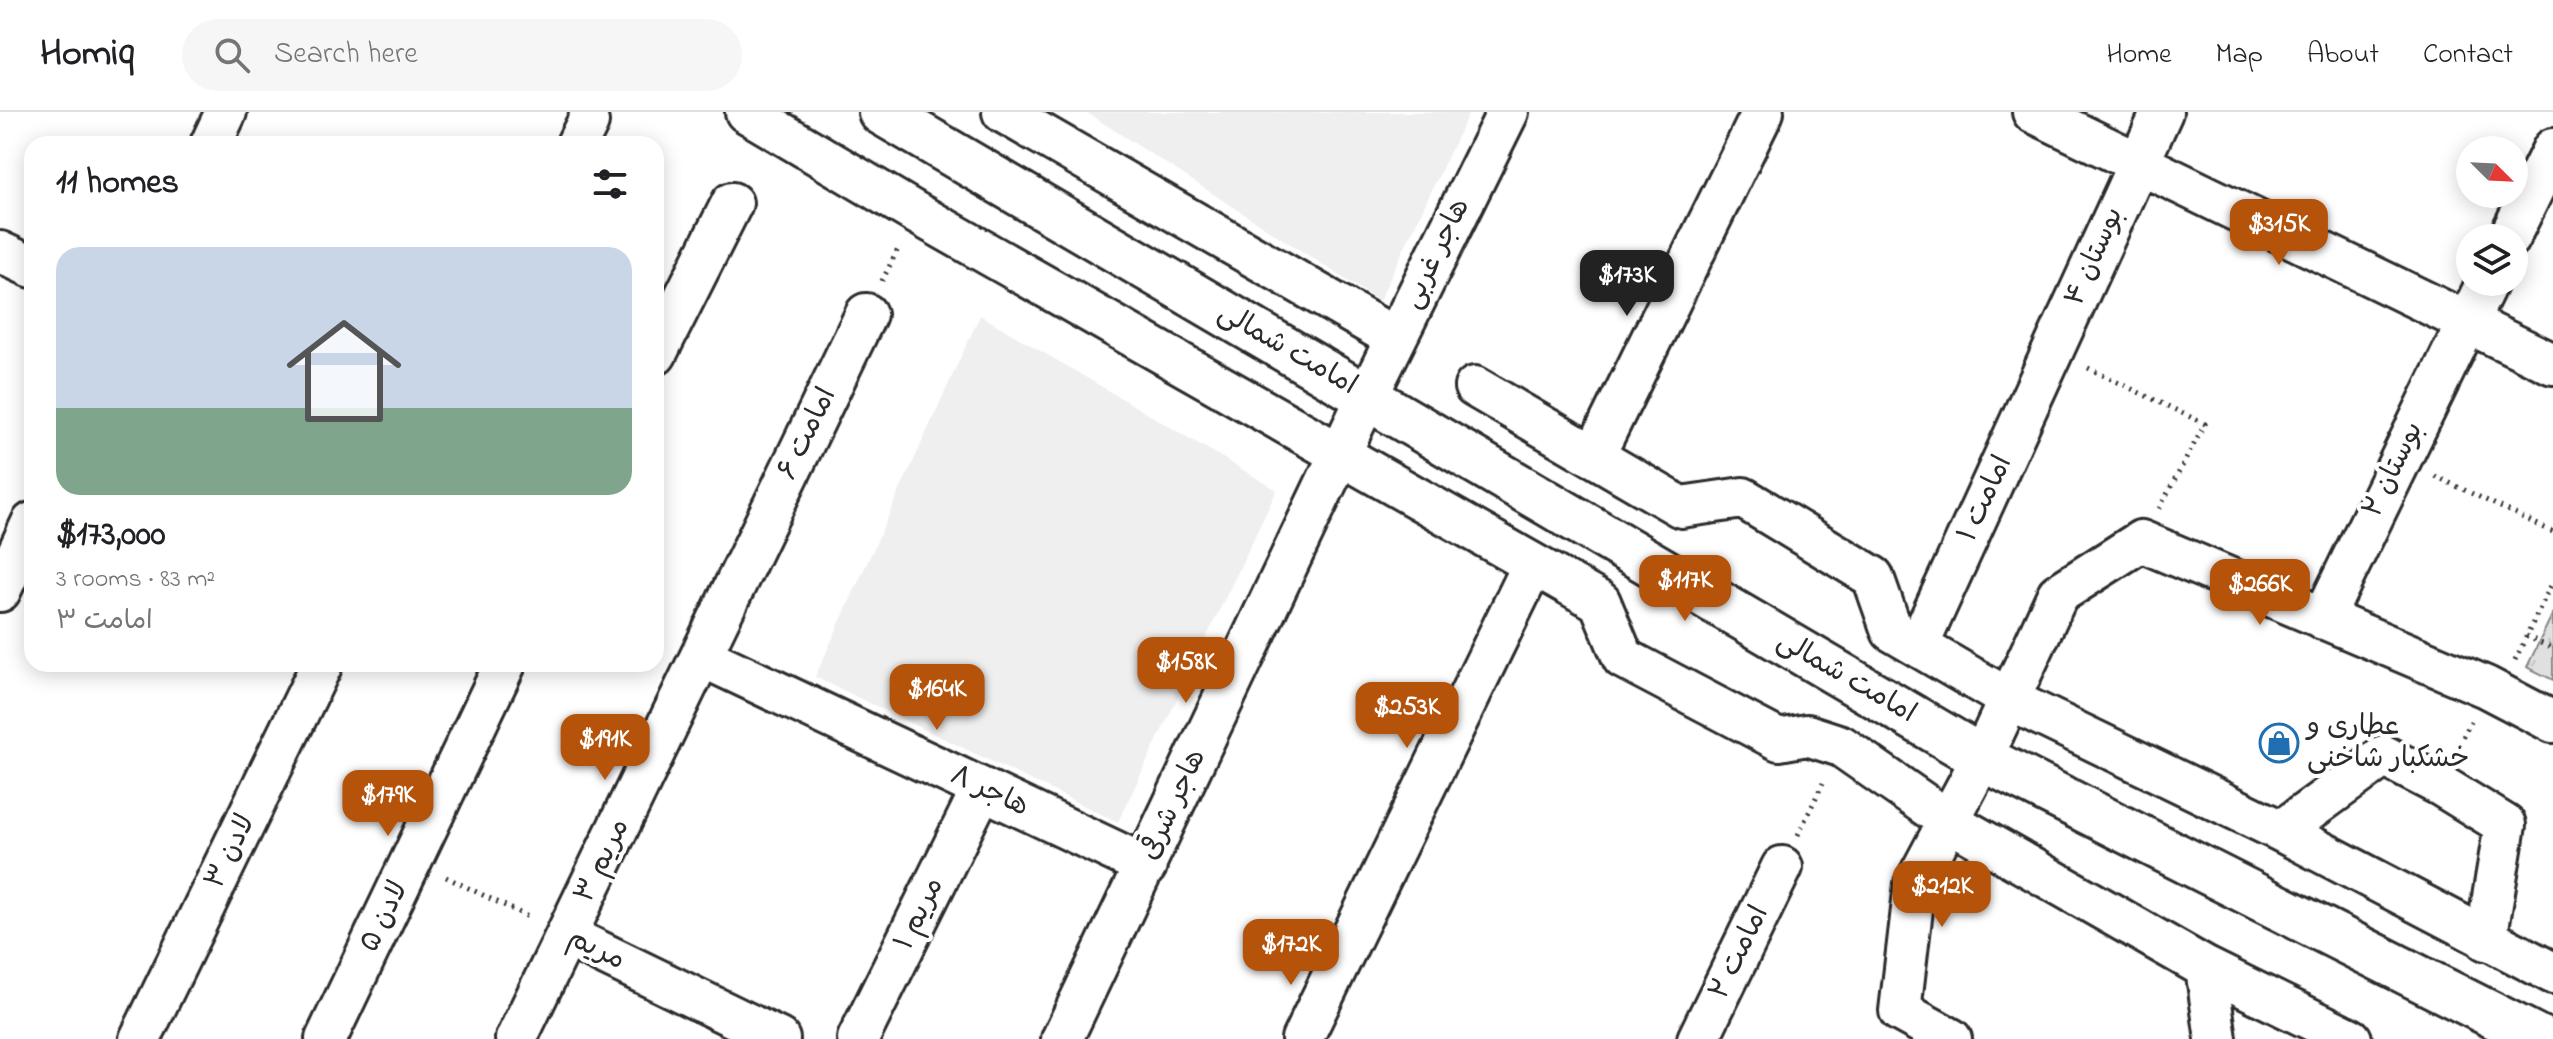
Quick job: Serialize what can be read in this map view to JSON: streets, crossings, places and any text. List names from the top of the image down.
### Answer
{
  "streets": {
    "main road": ["امامت شمالی"],
    "street": [
      "هاجر غربی",
      "بوستان ۴",
      "امامت ۶",
      "بوستان ۲",
      "امامت ۱",
      "هاجر ۸",
      "هاجر شرقی",
      "لادن ۳",
      "مریم ۳",
      "مریم ۱",
      "لادن ۵",
      "مریم",
      "امامت ۲"
    ]
  },
  "crossings": [
    ["هاجر غربی", "امامت شمالی"],
    ["هاجر غربی", "هاجر شرقی"],
    ["بوستان ۴", "امامت ۱"],
    ["امامت شمالی", "هاجر شرقی"],
    ["امامت ۶", "هاجر ۸"],
    ["امامت ۶", "مریم ۳"],
    ["هاجر ۸", "هاجر شرقی"],
    ["هاجر ۸", "مریم ۳"],
    ["هاجر ۸", "مریم ۱"],
    ["مریم ۳", "مریم"],
    ["لادن ۵", "مریم"]
  ],
  "places": {
    "shop": ["عطاری و خشکبار شاخنی"]
  },
  "north": "bottom right",
  "page": {
    "header": "Homiq",
    "search": "Search here",
    "nav": [
      "Home",
      "Map",
      "About",
      "Contact"
    ],
    "heading": "11 homes",
    "price": [
      "$315K",
      "$173K",
      "$117K",
      "$266K",
      "$158K",
      "$164K",
      "$253K",
      "$191K",
      "$179K",
      "$212K",
      "$172K"
    ],
    "list": [
      {
        "name": "$173,000",
        "note": "3 rooms · 83 m² · امامت ۳"
      }
    ]
  }
}
